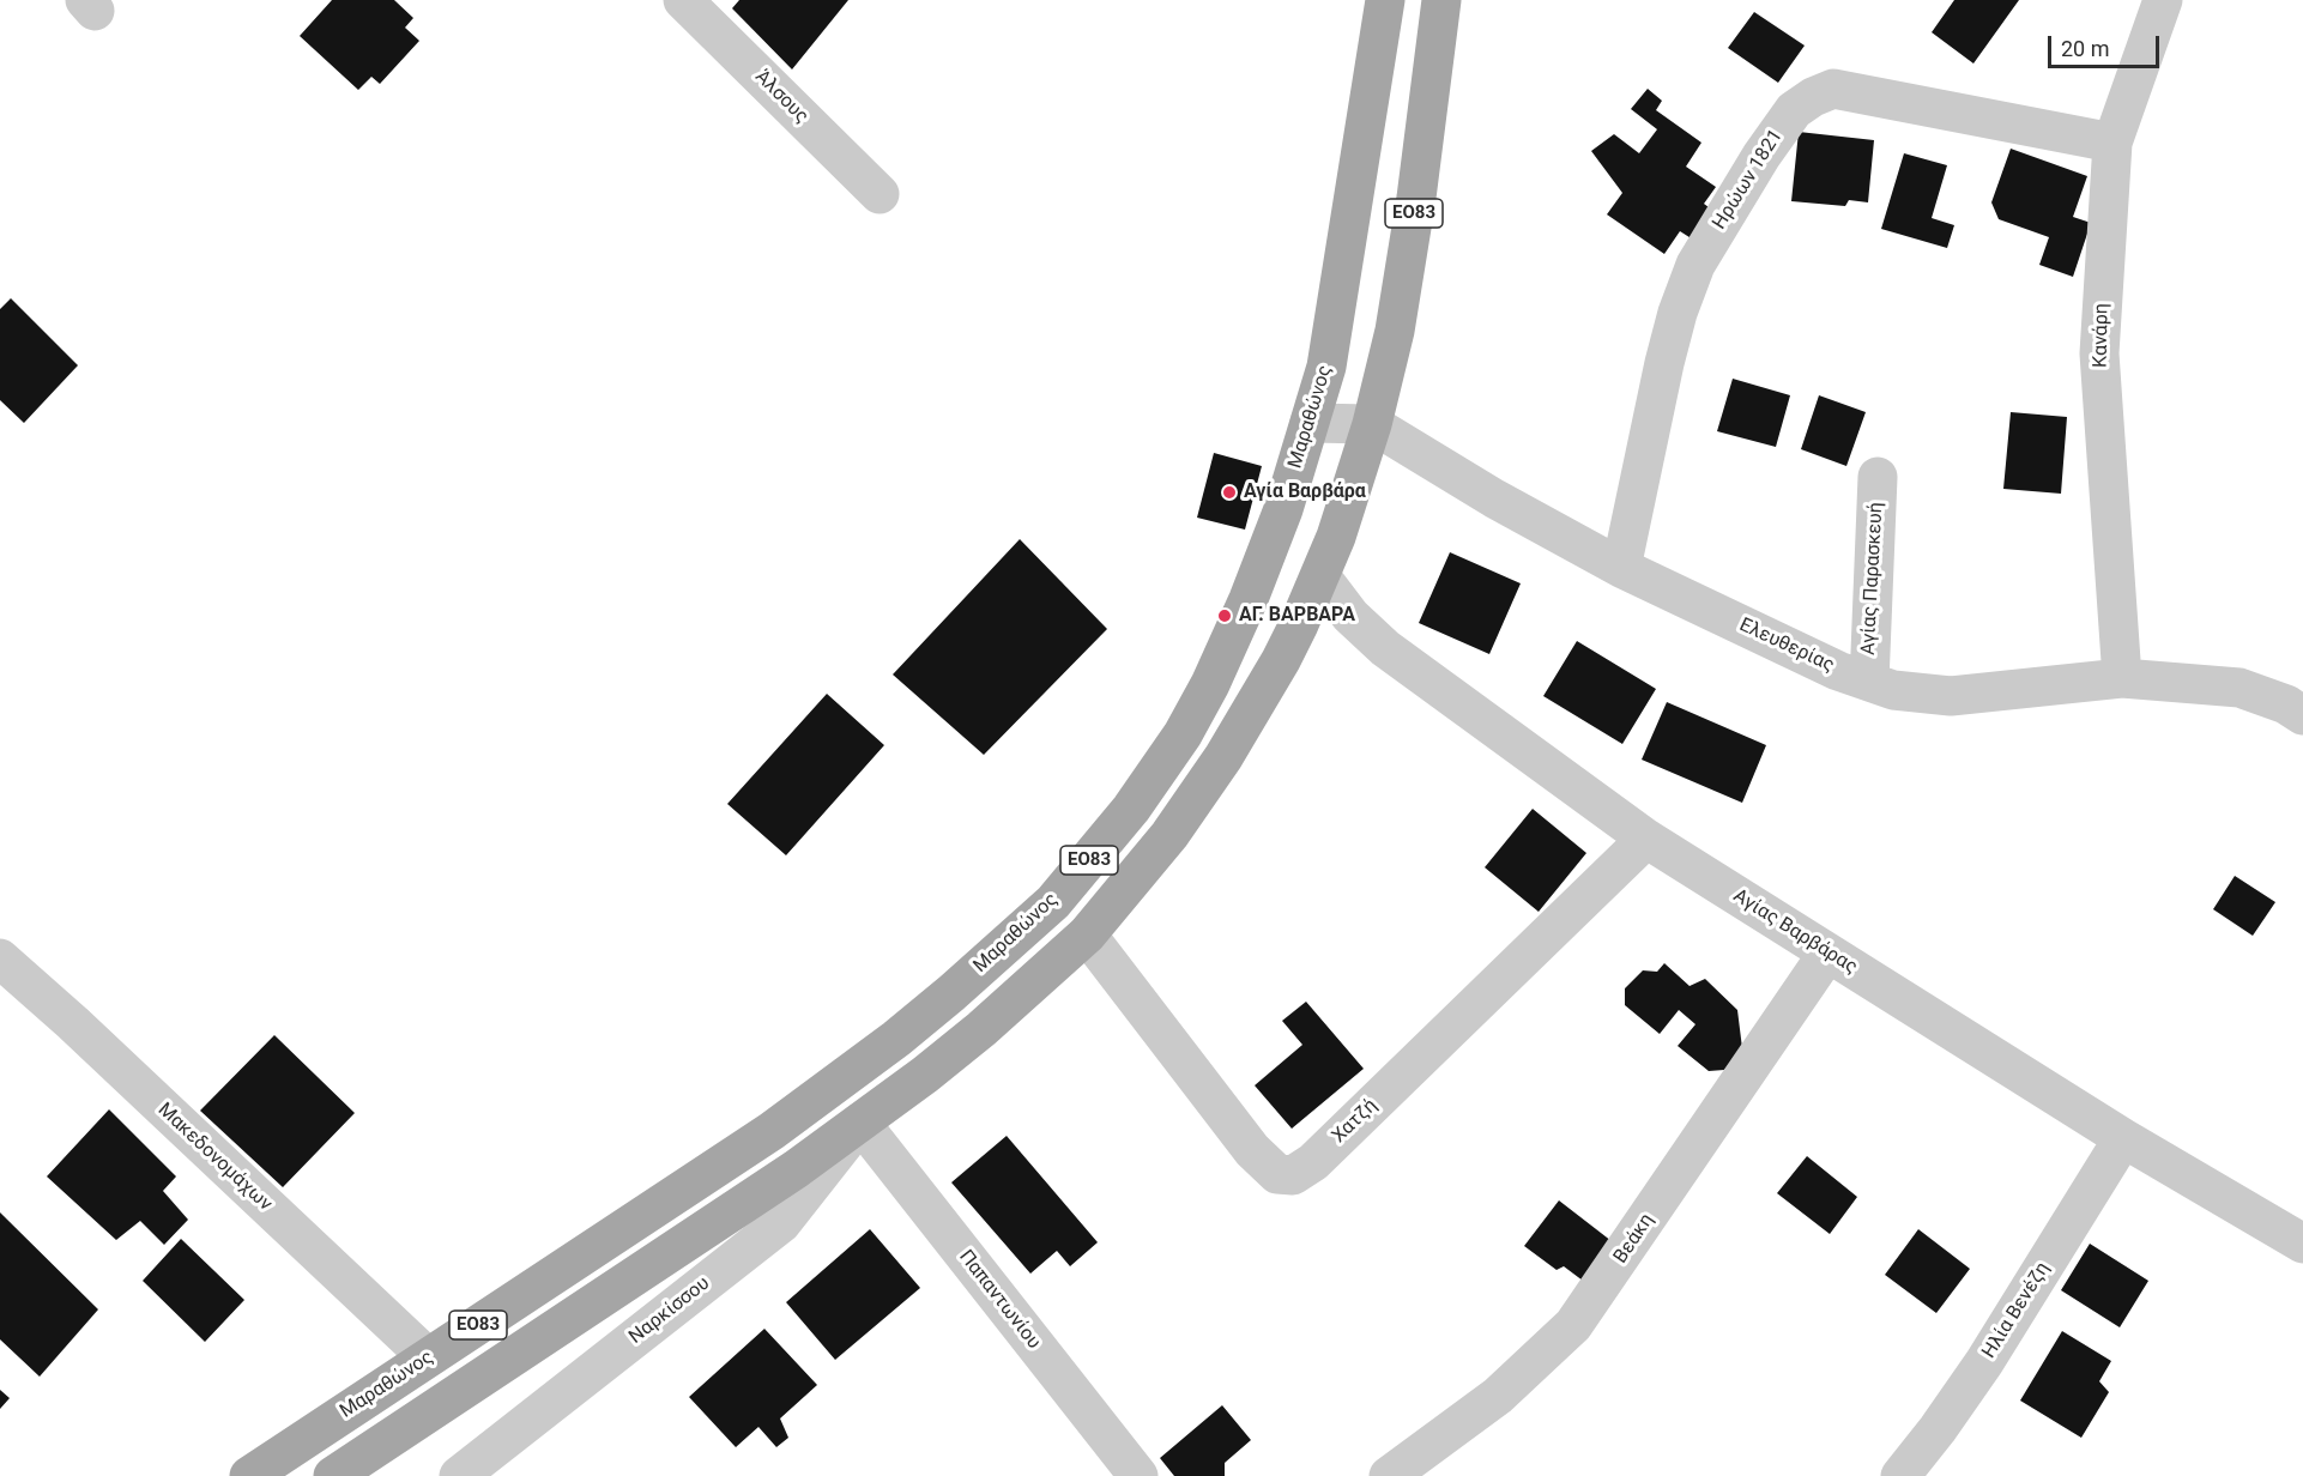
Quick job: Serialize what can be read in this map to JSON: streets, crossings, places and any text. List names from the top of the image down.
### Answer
{
  "streets": {
    "main road": ["ΕΟ83", "Μαραθώνος"],
    "street": [
      "Άλσους",
      "Ηρώων 1821",
      "Κανάρη",
      "Αγίας Παρασκευή",
      "Ελευθερίας",
      "Αγίας Βαρβάρας",
      "Χατζή",
      "Μακεδονομάχων",
      "Βεάκη",
      "Παπαντωνίου",
      "Ναρκίσσου",
      "Ηλία Βενέζη"
    ]
  },
  "crossings": [
    ["Ηρώων 1821", "Κανάρη"],
    ["Ηρώων 1821", "Ελευθερίας"],
    ["ΕΟ83", "Ελευθερίας"],
    ["ΕΟ83", "Αγίας Βαρβάρας"],
    ["ΕΟ83", "Χατζή"],
    ["ΕΟ83", "Παπαντωνίου"],
    ["ΕΟ83", "Ναρκίσσου"],
    ["Κανάρη", "Ελευθερίας"],
    ["Μαραθώνος", "Μακεδονομάχων"],
    ["Αγίας Παρασκευή", "Ελευθερίας"],
    ["Αγίας Βαρβάρας", "Χατζή"],
    ["Αγίας Βαρβάρας", "Βεάκη"],
    ["Αγίας Βαρβάρας", "Ηλία Βενέζη"],
    ["Παπαντωνίου", "Ναρκίσσου"]
  ],
  "places": ["Αγία Βαρβάρα", "ΑΓ. ΒΑΡΒΑΡΑ"],
  "scale_bar": "20 m"
}
